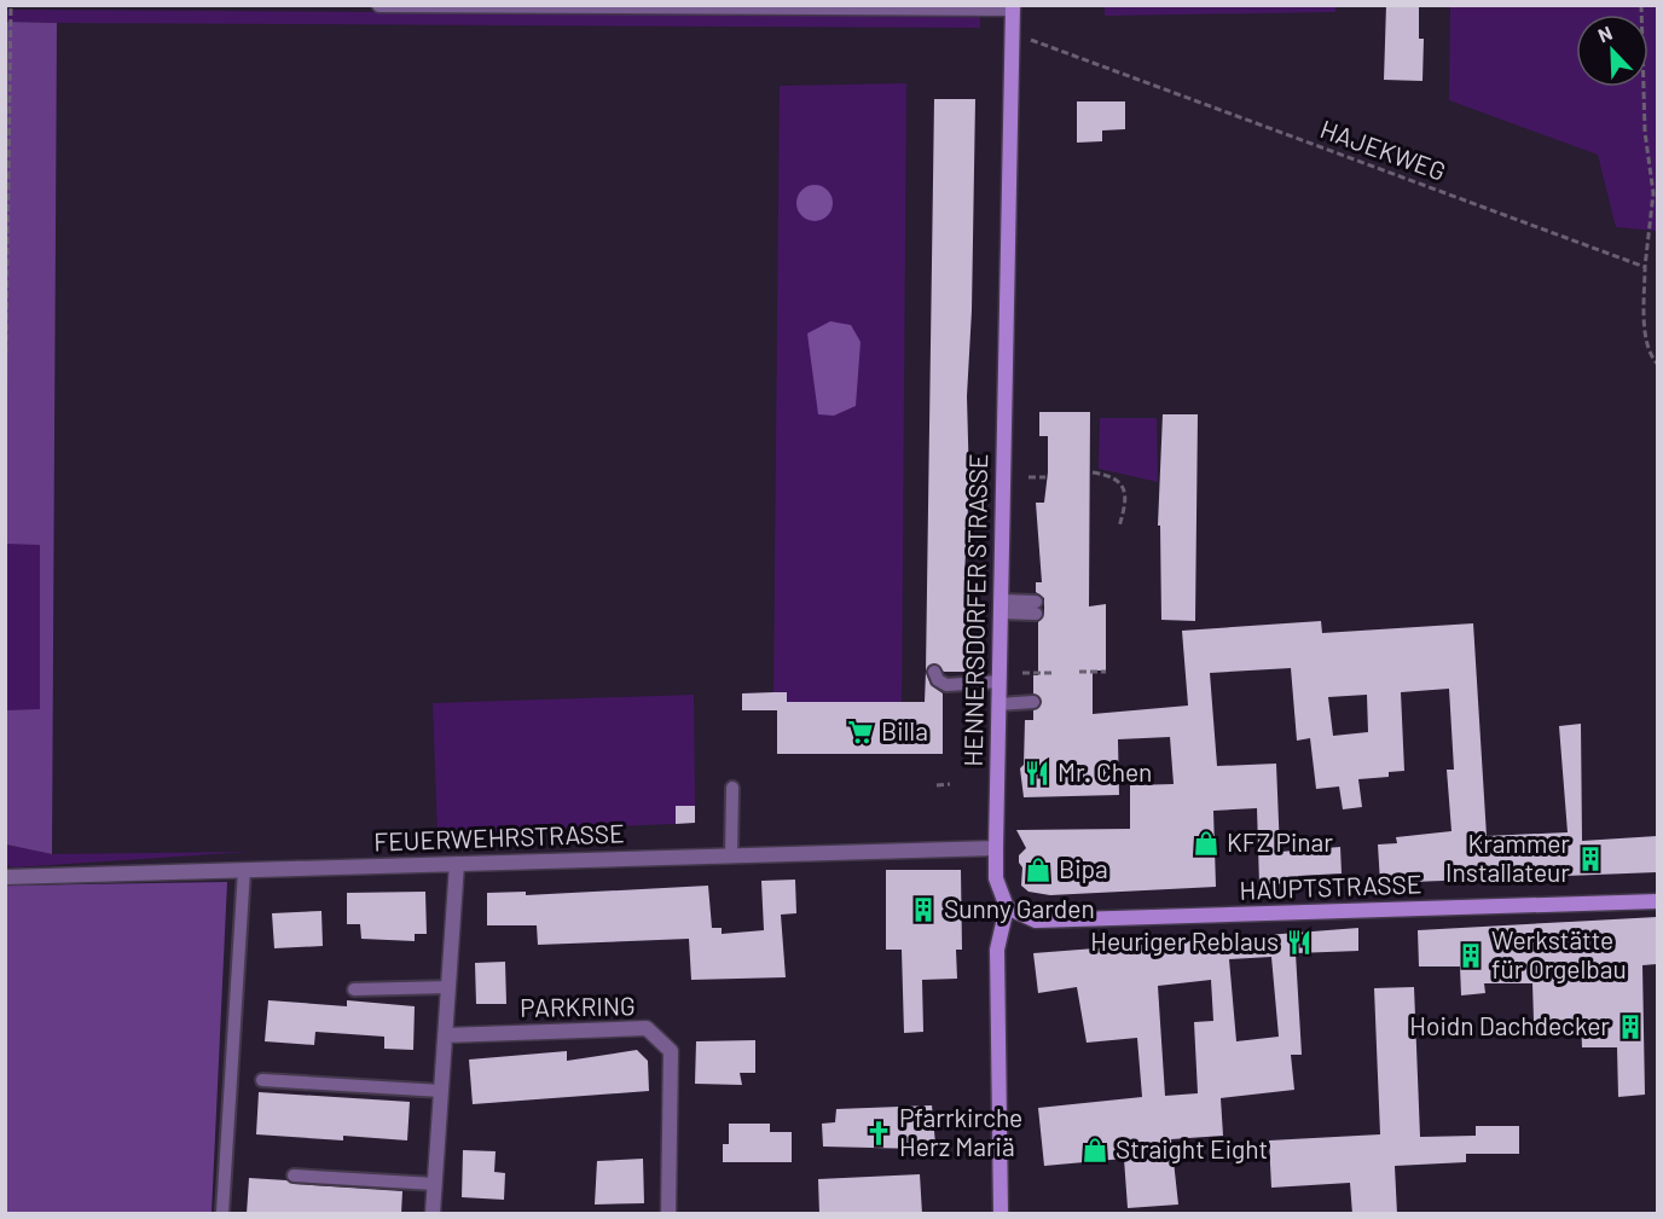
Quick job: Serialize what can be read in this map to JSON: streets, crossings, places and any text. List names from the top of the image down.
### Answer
{
  "streets": {
    "street": [
      "HENNERSDORFER STRASSE",
      "FEUERWEHRSTRASSE",
      "HAUPTSTRASSE",
      "PARKRING"
    ],
    "path": ["HAJEKWEG"]
  },
  "crossings": [
    ["HAJEKWEG", "HENNERSDORFER STRASSE"],
    ["HENNERSDORFER STRASSE", "FEUERWEHRSTRASSE"],
    ["HENNERSDORFER STRASSE", "HAUPTSTRASSE"]
  ],
  "places": {
    "supermarket": ["Billa"],
    "restaurant": ["Mr. Chen", "Heuriger Reblaus"],
    "shop": ["KFZ Pinar", "Bipa", "Straight Eight"],
    "building": [
      "Krammer Installateur",
      "Sunny Garden",
      "Werkstätte für Orgelbau",
      "Hoidn Dachdecker"
    ],
    "church": ["Pfarrkirche Herz Mariä"]
  },
  "north": "top left"
}
